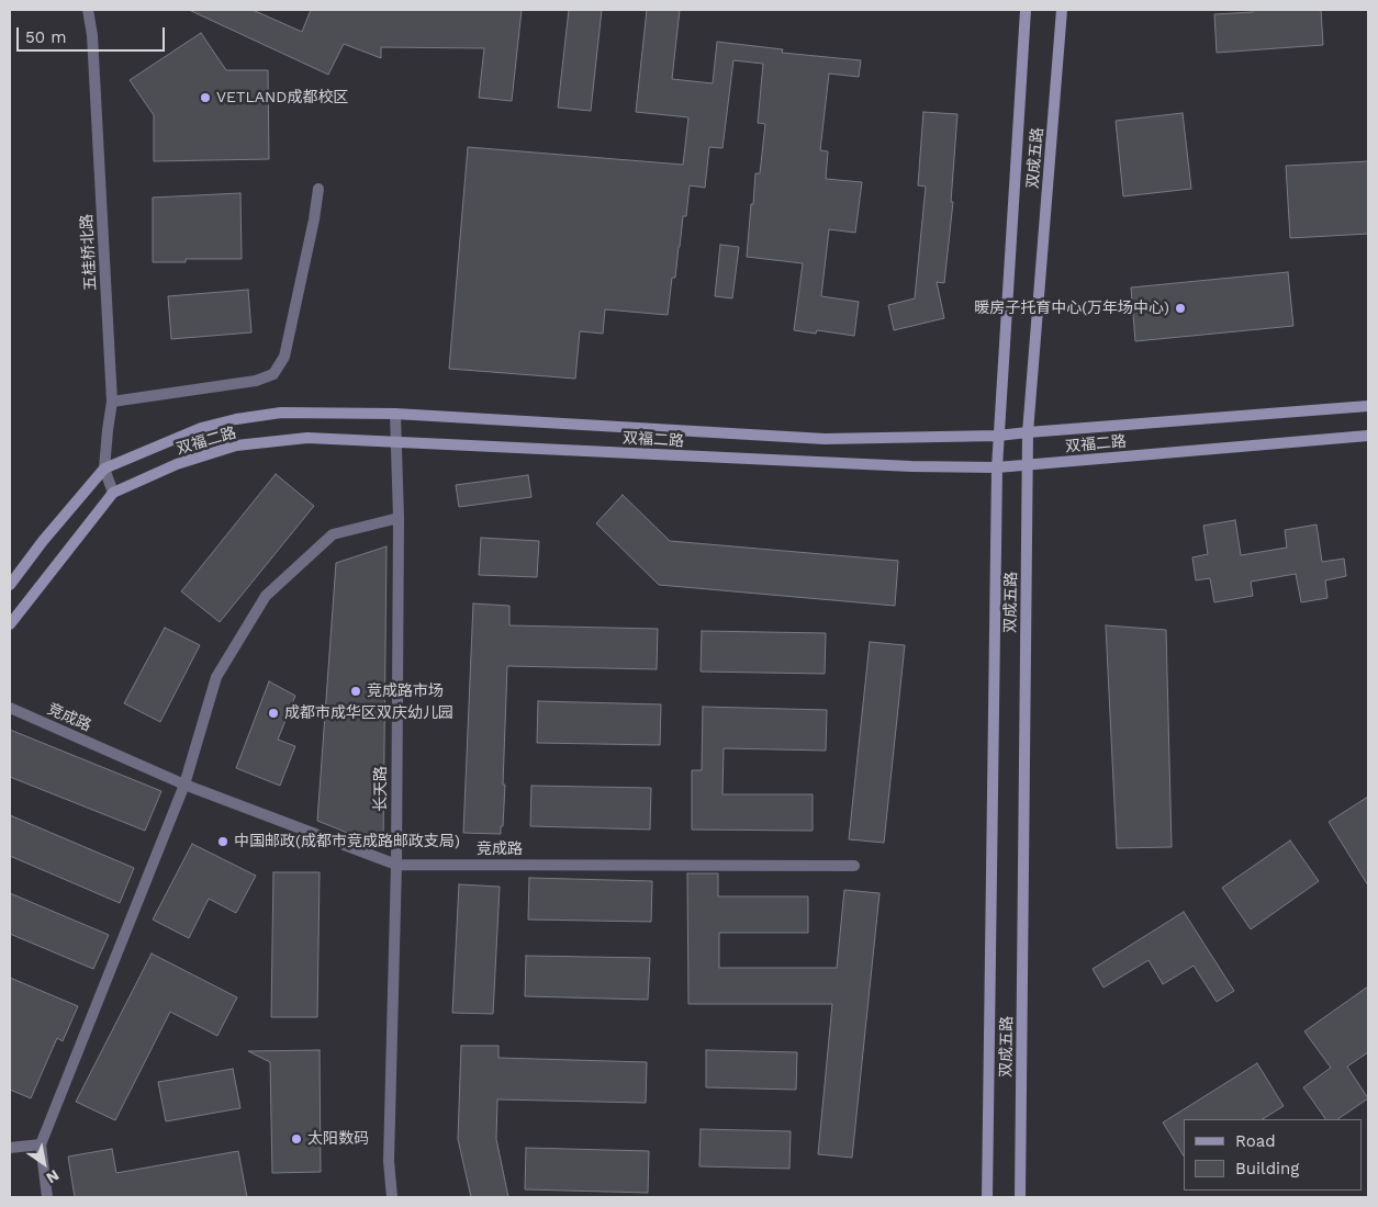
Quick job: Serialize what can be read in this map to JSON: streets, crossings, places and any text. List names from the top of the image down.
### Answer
{
  "streets": {
    "main road": ["双成五路", "双福二路"],
    "street": ["五桂桥北路", "竞成路", "长天路"]
  },
  "crossings": [
    ["双成五路", "双福二路"],
    ["五桂桥北路", "双福二路"],
    ["双福二路", "长天路"],
    ["竞成路", "长天路"]
  ],
  "places": [
    "VETLAND成都校区",
    "暖房子托育中心(万年场中心)",
    "竞成路市场",
    "成都市成华区双庆幼儿园",
    "中国邮政(成都市竞成路邮政支局)",
    "太阳数码"
  ],
  "legend": ["Road", "Building"],
  "scale_bar": "50 m",
  "north": "bottom right"
}
